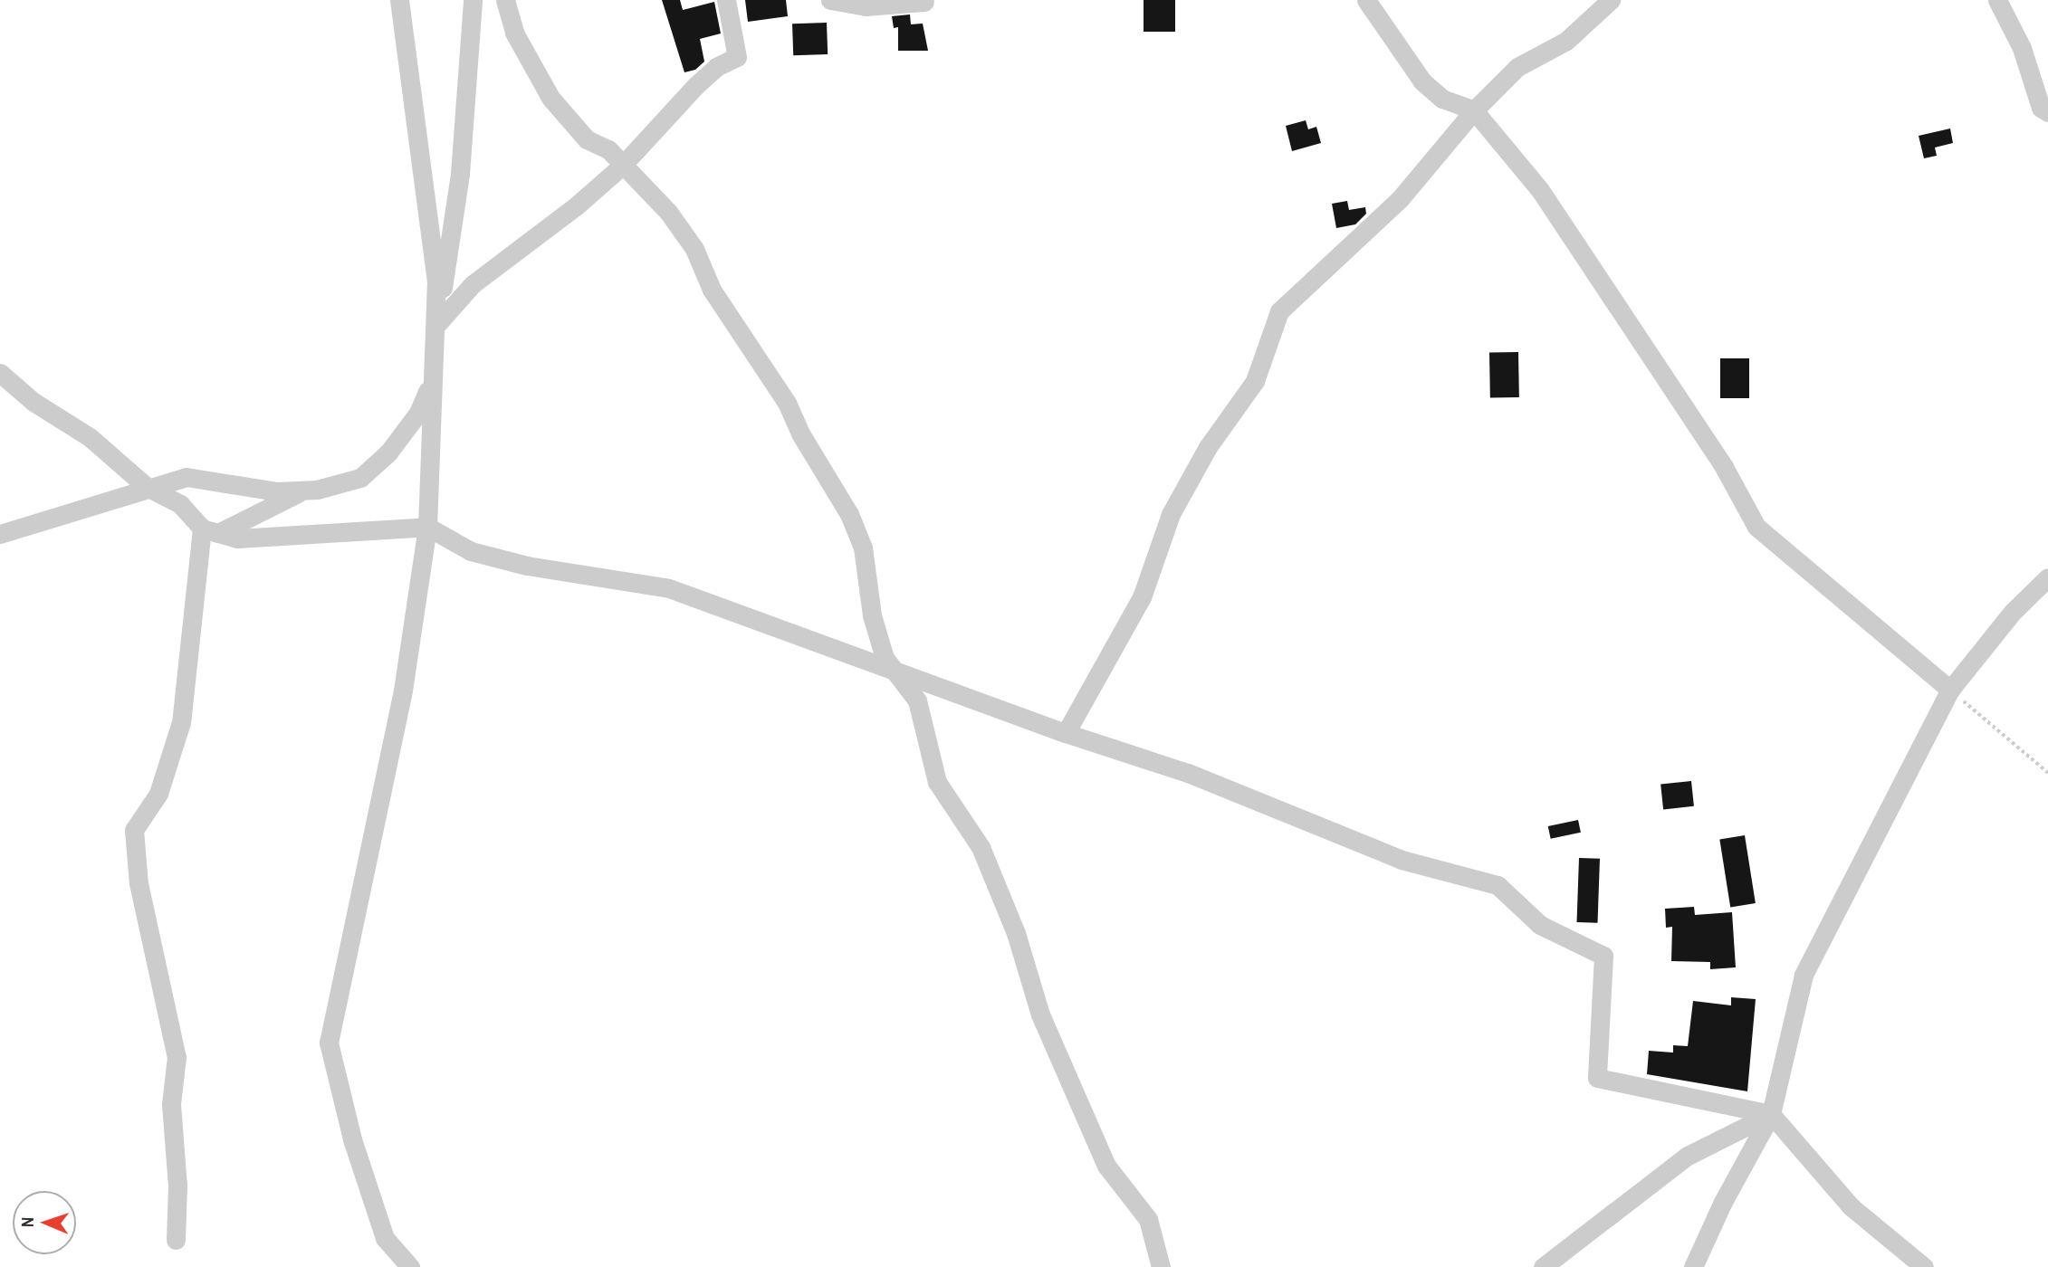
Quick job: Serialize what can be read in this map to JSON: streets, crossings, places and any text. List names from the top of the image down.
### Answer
{
  "north": "left"
}
